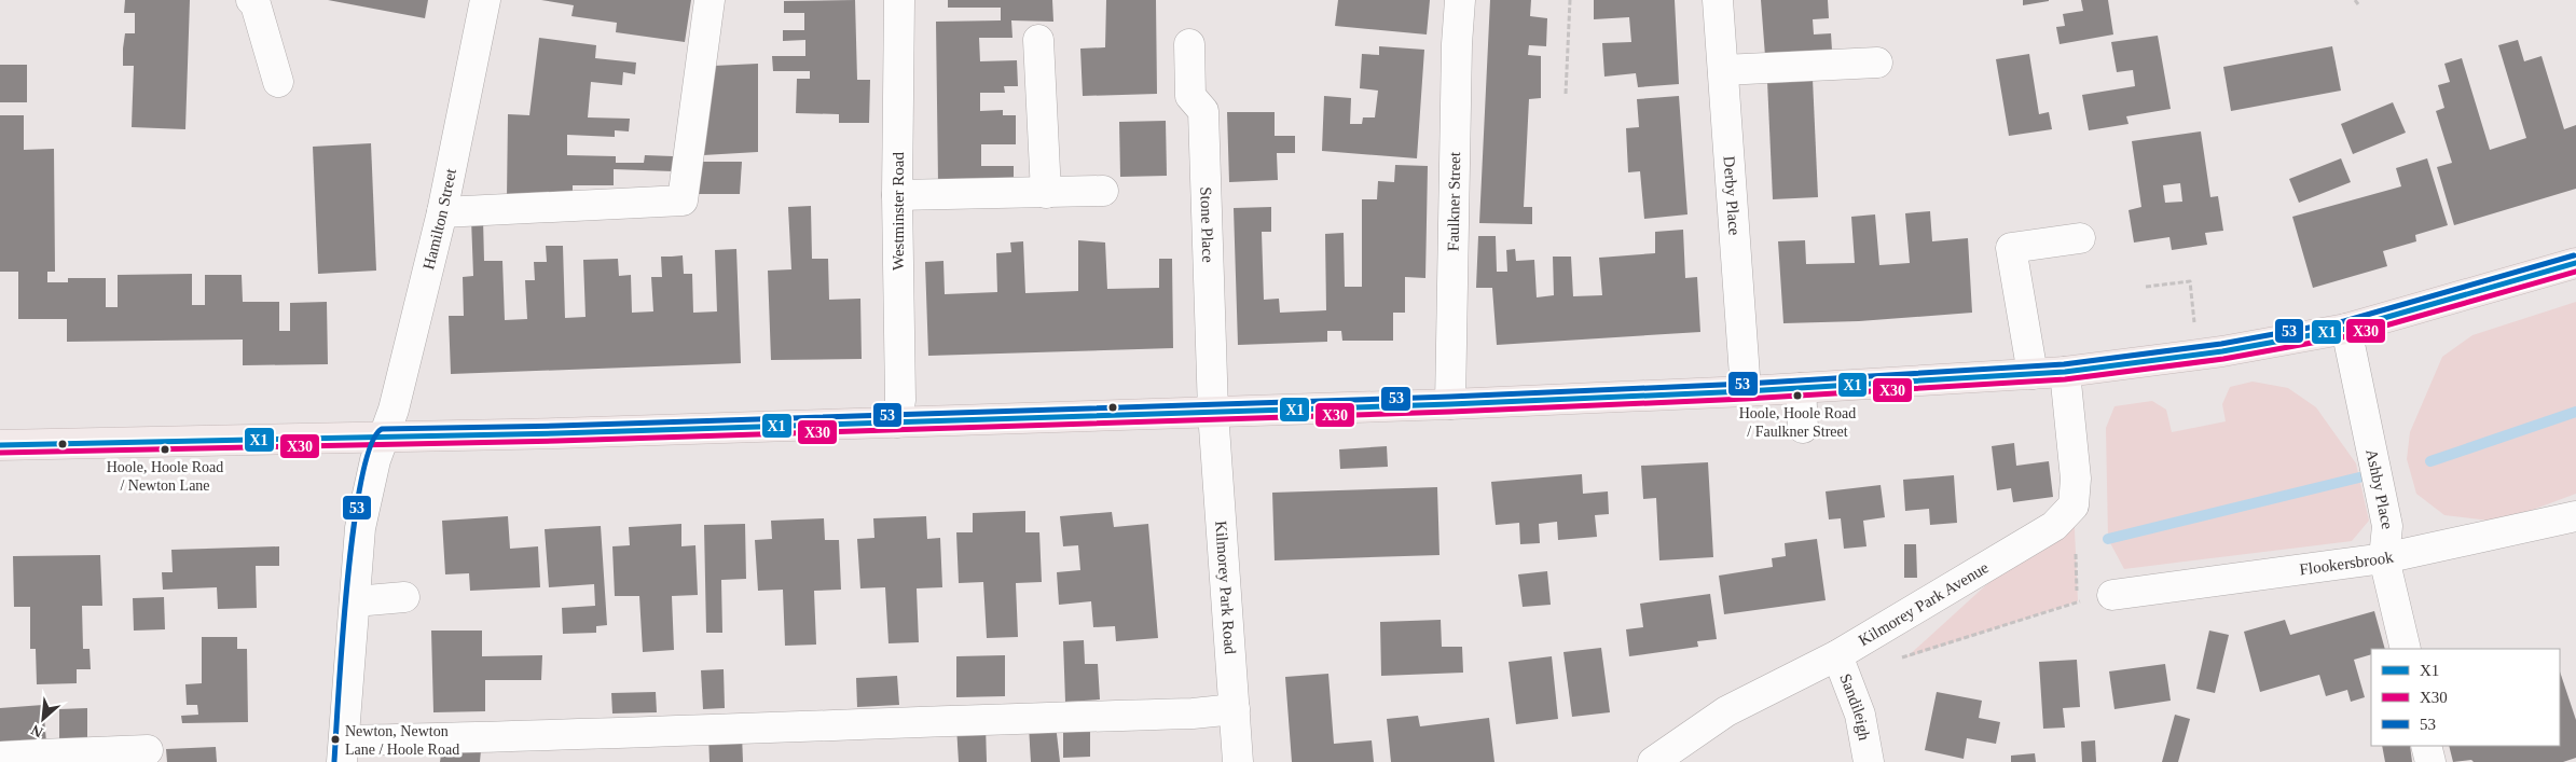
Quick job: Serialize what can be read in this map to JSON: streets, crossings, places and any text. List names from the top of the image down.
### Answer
{
  "streets": {
    "street": [
      "Derby Place",
      "Faulkner Street",
      "Westminster Road",
      "Hamilton Street",
      "Stone Place",
      "Ashby Place",
      "Flookersbrook",
      "Kilmorey Park Road",
      "Kilmorey Park Avenue",
      "Sandileigh"
    ]
  },
  "crossings": [
    ["Stone Place", "Kilmorey Park Road"],
    ["Ashby Place", "Flookersbrook"],
    ["Kilmorey Park Avenue", "Sandileigh"]
  ],
  "places": ["Hoole, Hoole Road / Faulkner Street", "Hoole, Hoole Road / Newton Lane", "Newton, Newton Lane / Hoole Road"],
  "lines": ["transit line 53", "transit line X1", "transit line X30"],
  "legend": ["X1", "X30", "53"],
  "north": "bottom left"
}
